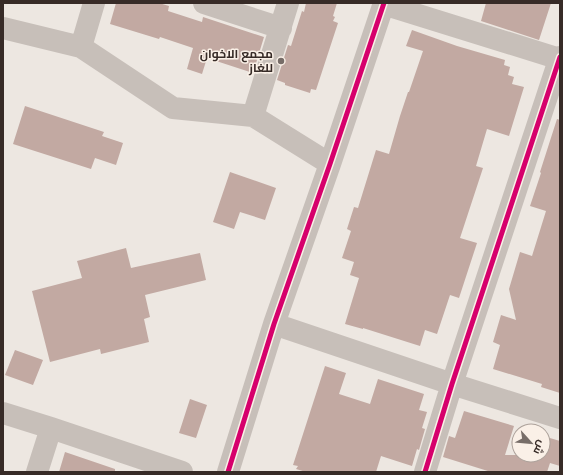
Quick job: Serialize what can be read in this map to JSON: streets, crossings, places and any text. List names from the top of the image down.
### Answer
{
  "places": ["مجمع الاخوان للغاز"],
  "north": "bottom right"
}
